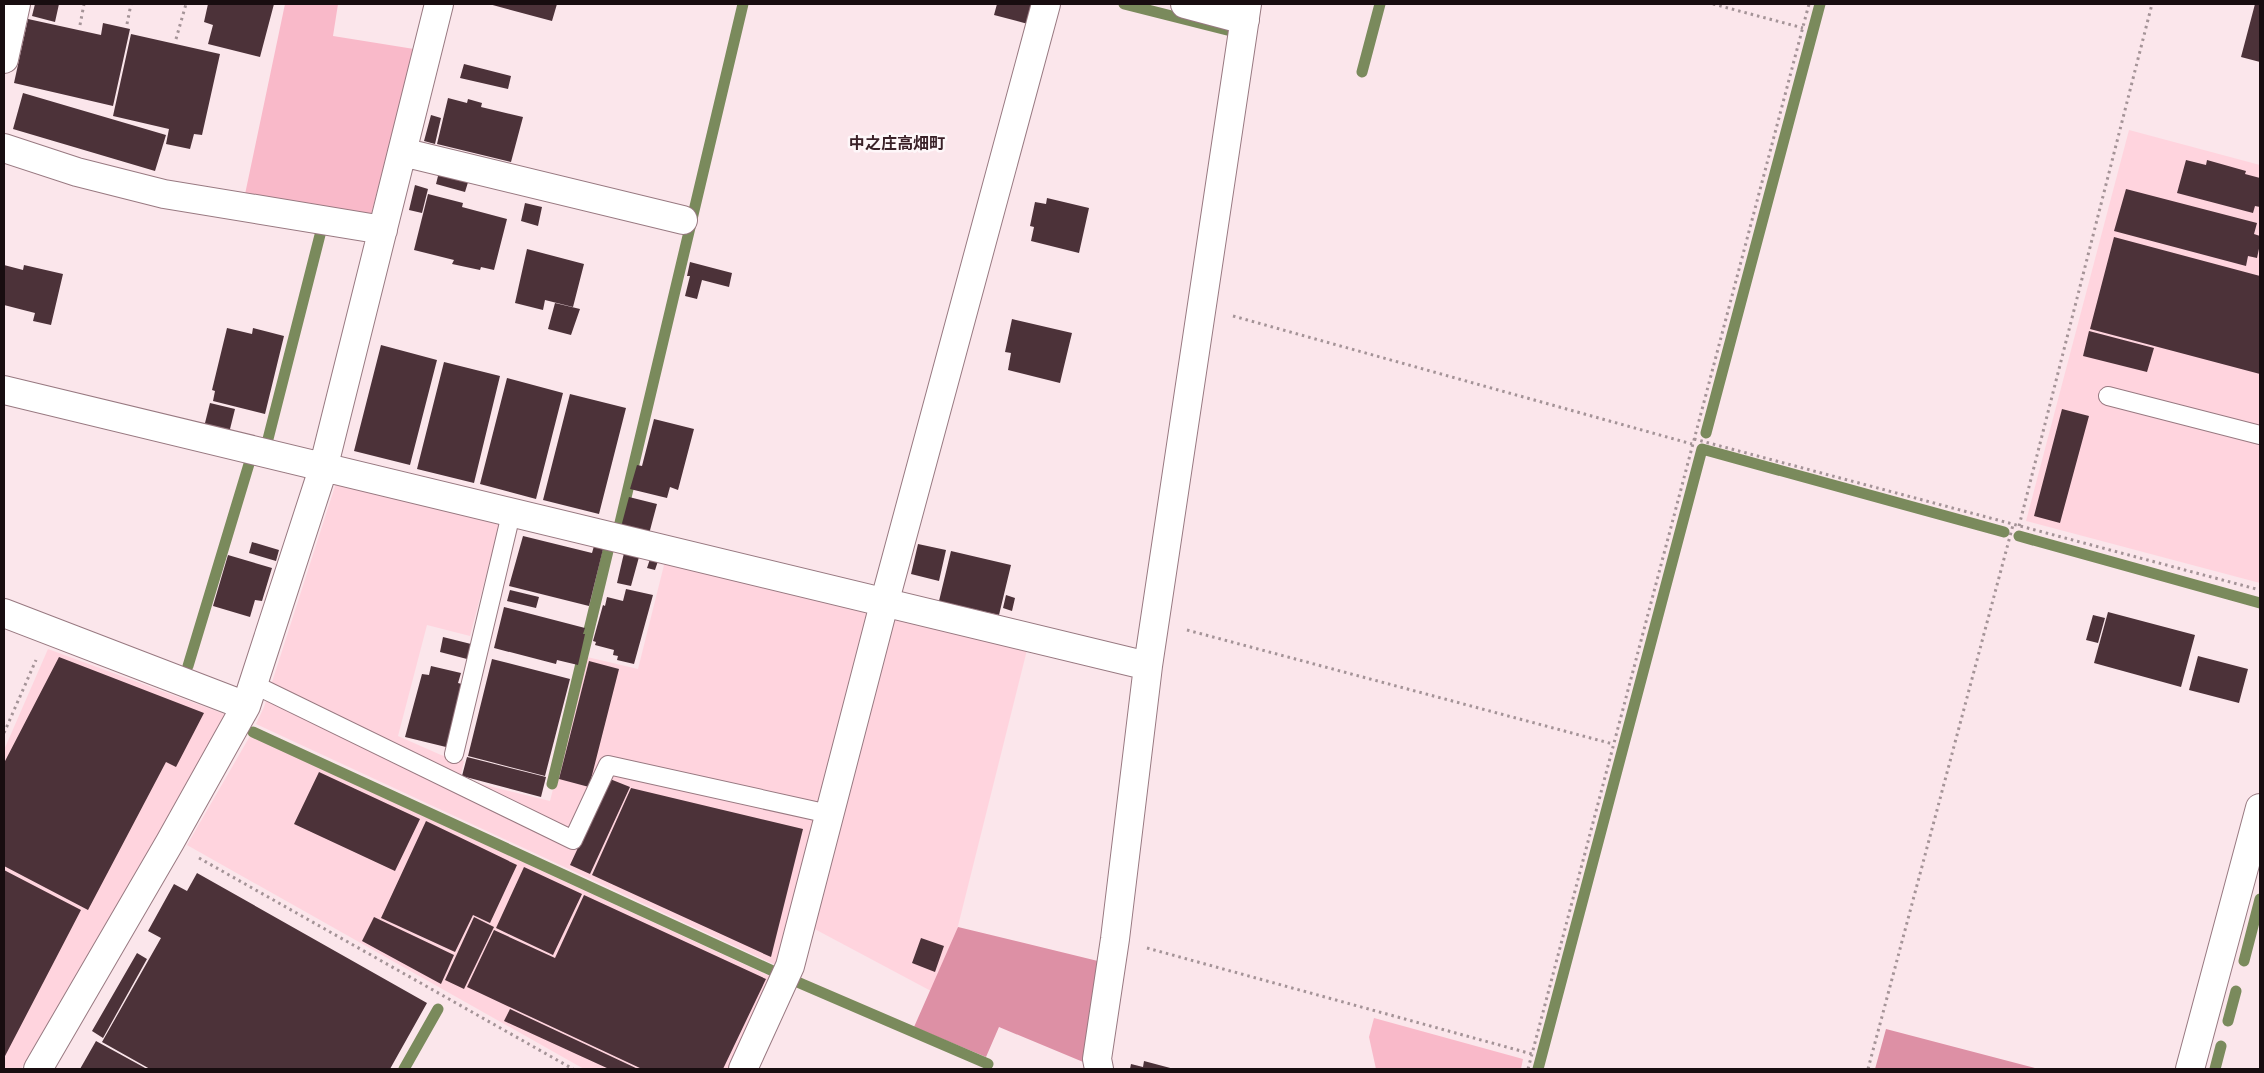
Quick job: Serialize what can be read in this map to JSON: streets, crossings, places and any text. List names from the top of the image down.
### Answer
{
  "districts": ["中之庄高畑町"]
}
